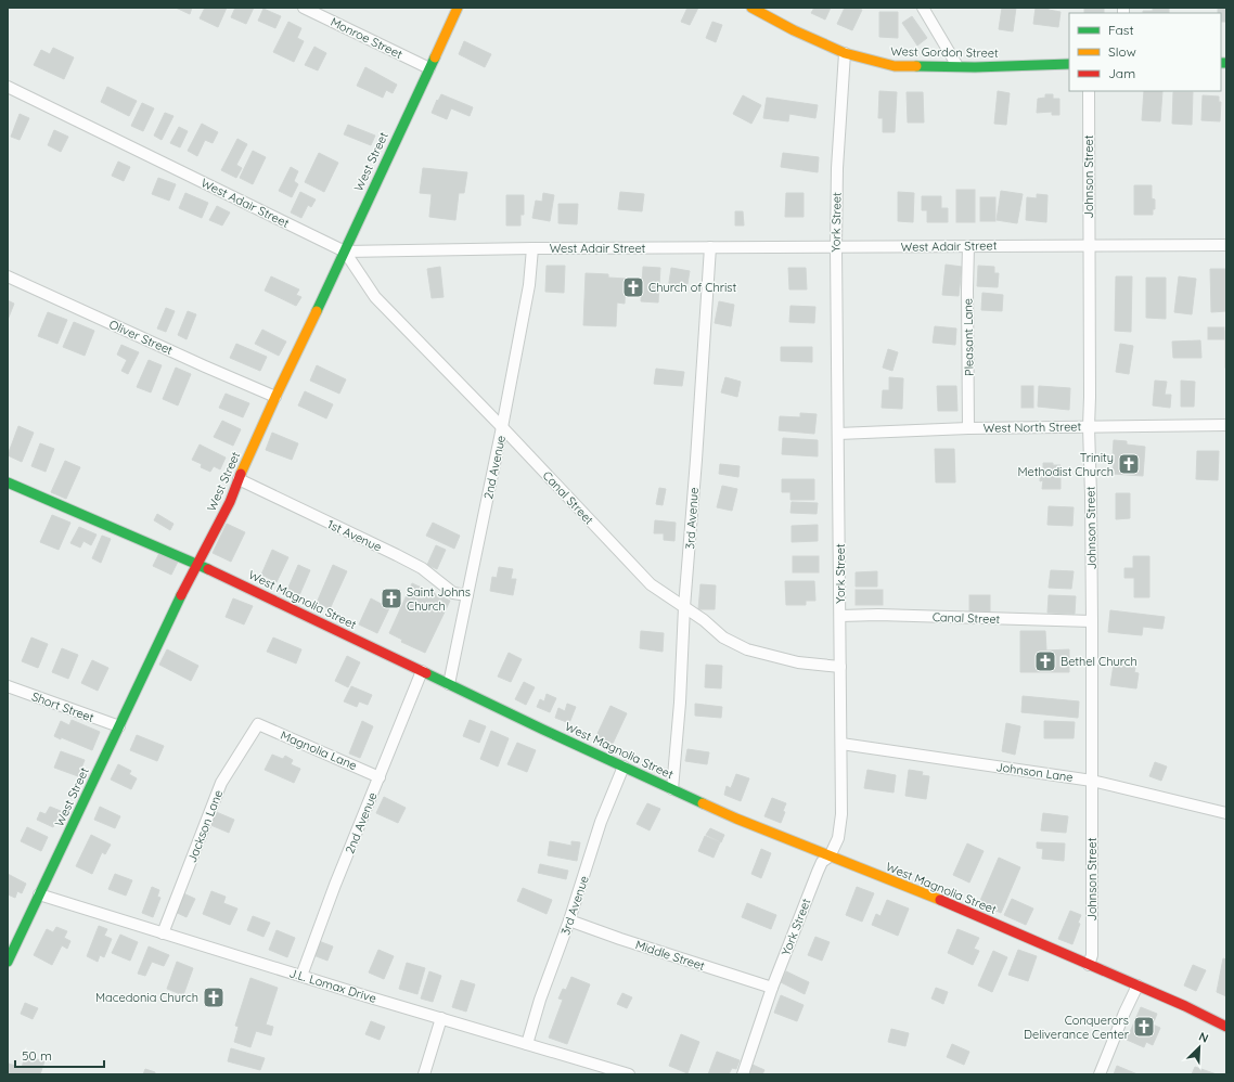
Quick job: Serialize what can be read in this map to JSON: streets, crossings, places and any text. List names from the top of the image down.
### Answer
{
  "streets": {
    "street": [
      "Monroe Street",
      "West Gordon Street",
      "West Street",
      "Johnson Street",
      "West Adair Street",
      "York Street",
      "Oliver Street",
      "Pleasant Lane",
      "West North Street",
      "2nd Avenue",
      "Canal Street",
      "3rd Avenue",
      "1st Avenue",
      "West Magnolia Street",
      "Short Street",
      "Magnolia Lane",
      "Johnson Lane",
      "Jackson Lane",
      "Middle Street",
      "J.L. Lomax Drive"
    ]
  },
  "crossings": [
    ["Monroe Street", "West Street"],
    ["West Gordon Street", "York Street"],
    ["West Street", "West Adair Street"],
    ["West Street", "Oliver Street"],
    ["West Street", "Canal Street"],
    ["West Street", "1st Avenue"],
    ["West Street", "West Magnolia Street"],
    ["West Street", "Short Street"],
    ["West Street", "J.L. Lomax Drive"],
    ["Johnson Street", "West Adair Street"],
    ["Johnson Street", "West North Street"],
    ["Johnson Street", "Canal Street"],
    ["Johnson Street", "West Magnolia Street"],
    ["Johnson Street", "Johnson Lane"],
    ["West Adair Street", "York Street"],
    ["West Adair Street", "Pleasant Lane"],
    ["West Adair Street", "2nd Avenue"],
    ["West Adair Street", "Canal Street"],
    ["West Adair Street", "3rd Avenue"],
    ["York Street", "West North Street"],
    ["York Street", "Canal Street"],
    ["York Street", "West Magnolia Street"],
    ["York Street", "Johnson Lane"],
    ["York Street", "Middle Street"],
    ["Pleasant Lane", "West North Street"],
    ["2nd Avenue", "Canal Street"],
    ["2nd Avenue", "1st Avenue"],
    ["2nd Avenue", "West Magnolia Street"],
    ["2nd Avenue", "Magnolia Lane"],
    ["2nd Avenue", "J.L. Lomax Drive"],
    ["Canal Street", "3rd Avenue"],
    ["3rd Avenue", "West Magnolia Street"],
    ["3rd Avenue", "Middle Street"],
    ["3rd Avenue", "J.L. Lomax Drive"],
    ["Magnolia Lane", "Jackson Lane"],
    ["Jackson Lane", "J.L. Lomax Drive"]
  ],
  "places": {
    "church": [
      "Church of Christ",
      "Trinity Methodist Church",
      "Saint Johns Church",
      "Bethel Church",
      "Macedonia Church",
      "Conquerors Deliverance Center"
    ]
  },
  "legend": ["Fast", "Slow", "Jam"],
  "scale_bar": "50 m",
  "north": "top right"
}
